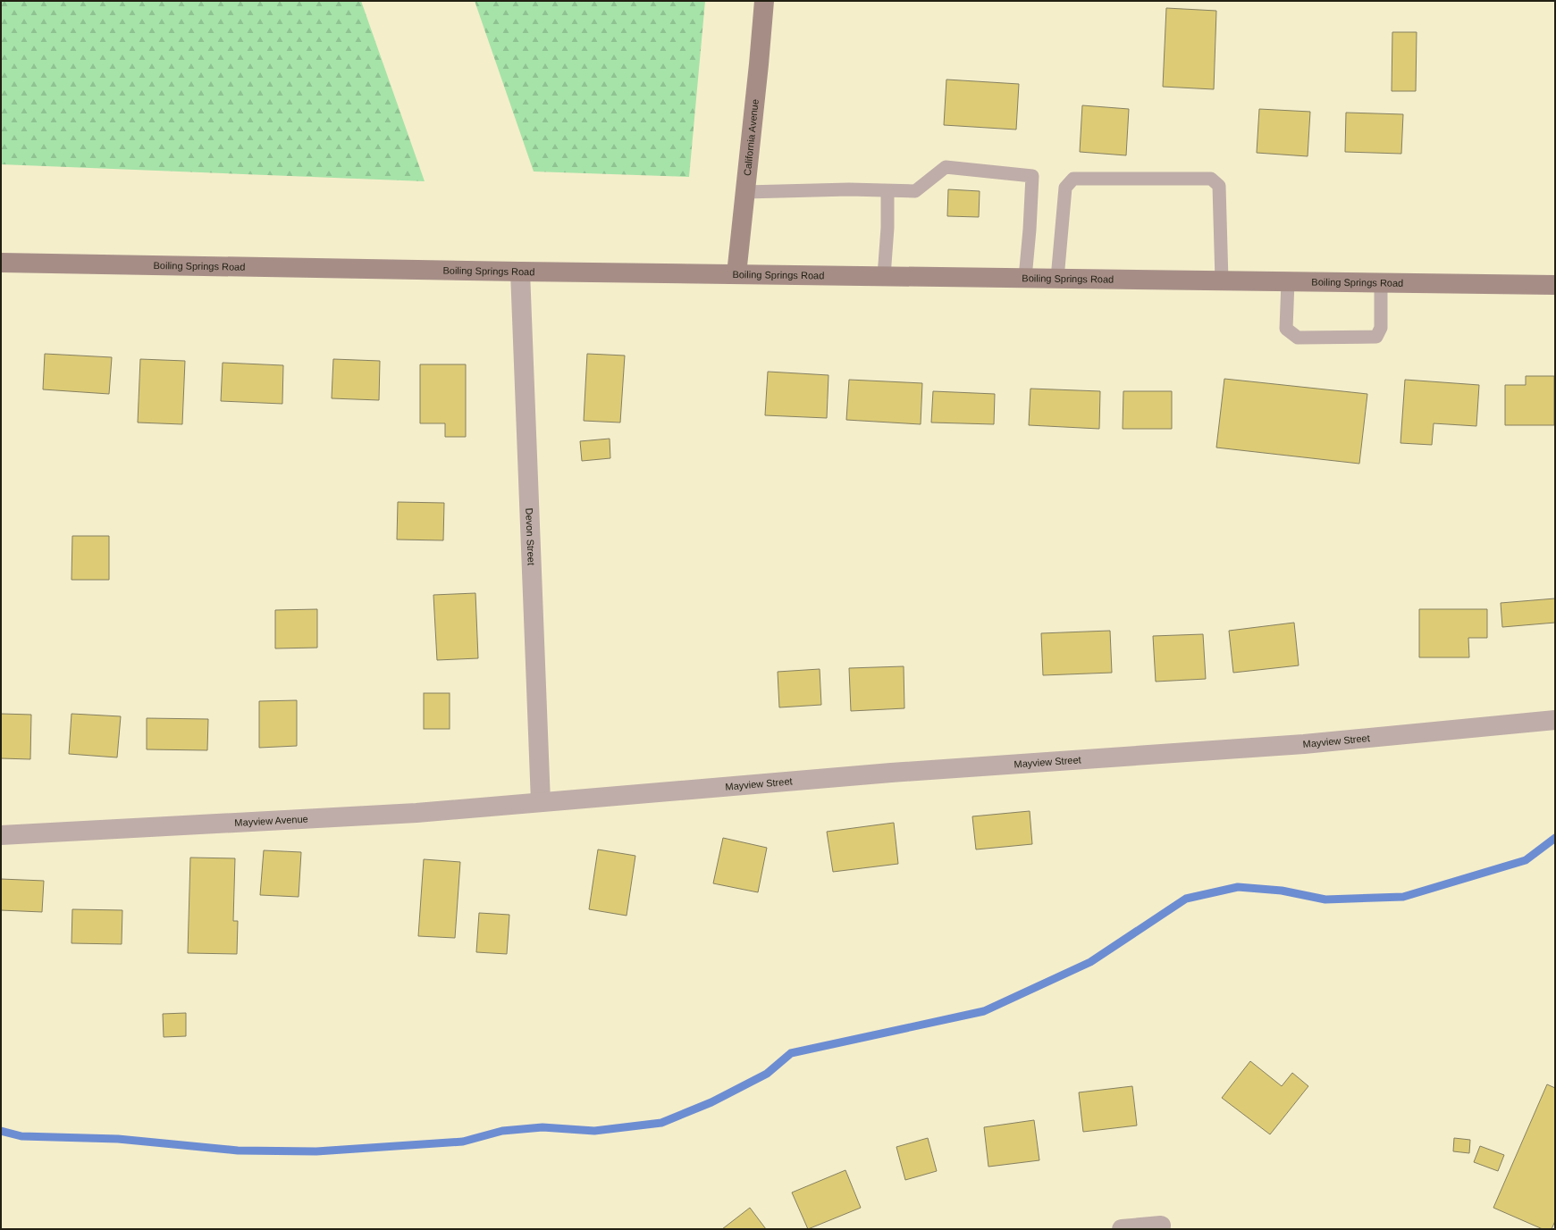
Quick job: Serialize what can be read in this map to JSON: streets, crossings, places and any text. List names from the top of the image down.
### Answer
{
  "streets": {
    "main road": ["California Avenue", "Boiling Springs Road"],
    "street": ["Devon Street", "Mayview Street", "Mayview Avenue"]
  },
  "crossings": [
    ["California Avenue", "Boiling Springs Road"],
    ["Boiling Springs Road", "Devon Street"],
    ["Devon Street", "Mayview Street"],
    ["Devon Street", "Mayview Avenue"],
    ["Mayview Street", "Mayview Avenue"]
  ]
}
